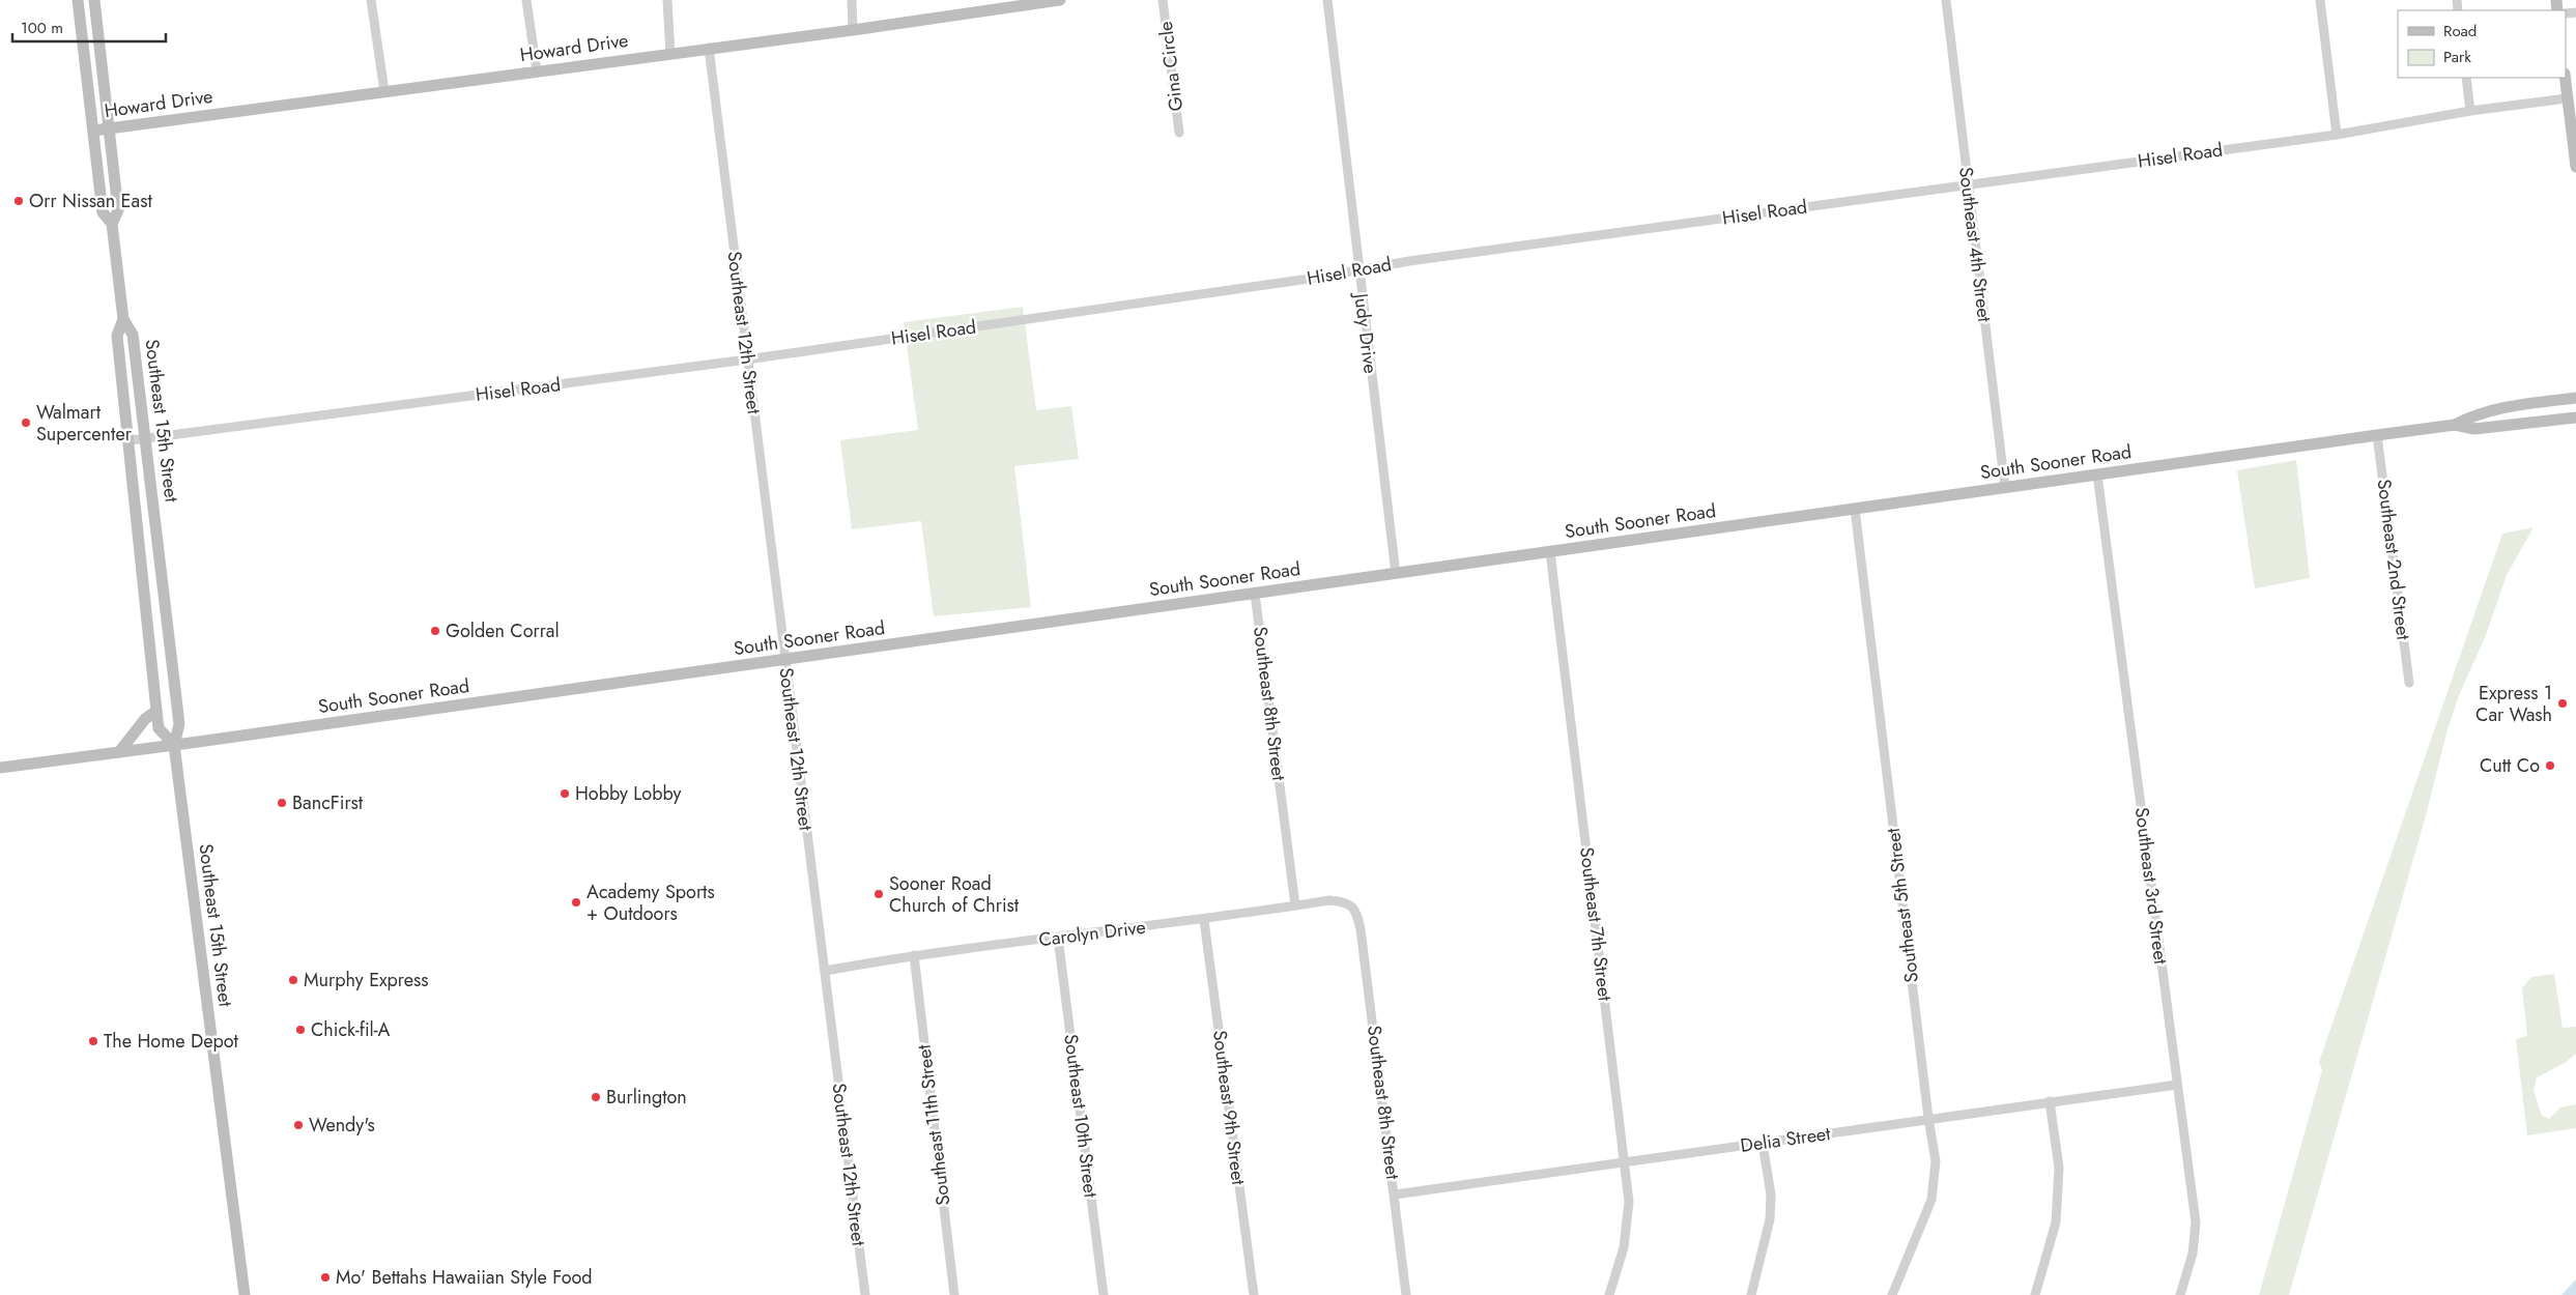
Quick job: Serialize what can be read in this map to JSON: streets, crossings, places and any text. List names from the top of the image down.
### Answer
{
  "streets": {
    "main road": ["Howard Drive", "Southeast 15th Street", "South Sooner Road"],
    "street": [
      "Gina Circle",
      "Hisel Road",
      "Southeast 4th Street",
      "Southeast 12th Street",
      "Judy Drive",
      "Southeast 2nd Street",
      "Southeast 8th Street",
      "Southeast 3rd Street",
      "Southeast 5th Street",
      "Southeast 7th Street",
      "Carolyn Drive",
      "Southeast 9th Street",
      "Southeast 10th Street",
      "Southeast 11th Street",
      "Delia Street"
    ]
  },
  "crossings": [
    ["Howard Drive", "Southeast 12th Street"],
    ["Howard Drive", "Southeast 15th Street"],
    ["Hisel Road", "Southeast 4th Street"],
    ["Hisel Road", "Southeast 12th Street"],
    ["Hisel Road", "Judy Drive"],
    ["Hisel Road", "Southeast 15th Street"],
    ["Southeast 4th Street", "South Sooner Road"],
    ["Southeast 12th Street", "South Sooner Road"],
    ["Southeast 12th Street", "Carolyn Drive"],
    ["Judy Drive", "South Sooner Road"],
    ["Southeast 15th Street", "South Sooner Road"],
    ["South Sooner Road", "Southeast 2nd Street"],
    ["South Sooner Road", "Southeast 8th Street"],
    ["South Sooner Road", "Southeast 3rd Street"],
    ["South Sooner Road", "Southeast 5th Street"],
    ["South Sooner Road", "Southeast 7th Street"],
    ["Southeast 8th Street", "Carolyn Drive"],
    ["Southeast 8th Street", "Delia Street"],
    ["Southeast 3rd Street", "Delia Street"],
    ["Southeast 5th Street", "Delia Street"],
    ["Southeast 7th Street", "Delia Street"],
    ["Carolyn Drive", "Southeast 9th Street"],
    ["Carolyn Drive", "Southeast 10th Street"],
    ["Carolyn Drive", "Southeast 11th Street"]
  ],
  "places": [
    "Orr Nissan East",
    "Walmart Supercenter",
    "Golden Corral",
    "Express 1 Car Wash",
    "Cutt Co",
    "Hobby Lobby",
    "BancFirst",
    "Sooner Road Church of Christ",
    "Academy Sports + Outdoors",
    "Murphy Express",
    "Chick-fil-A",
    "The Home Depot",
    "Burlington",
    "Wendy's",
    "Mo' Bettahs Hawaiian Style Food"
  ],
  "legend": ["Road", "Park"],
  "scale_bar": "100 m"
}
